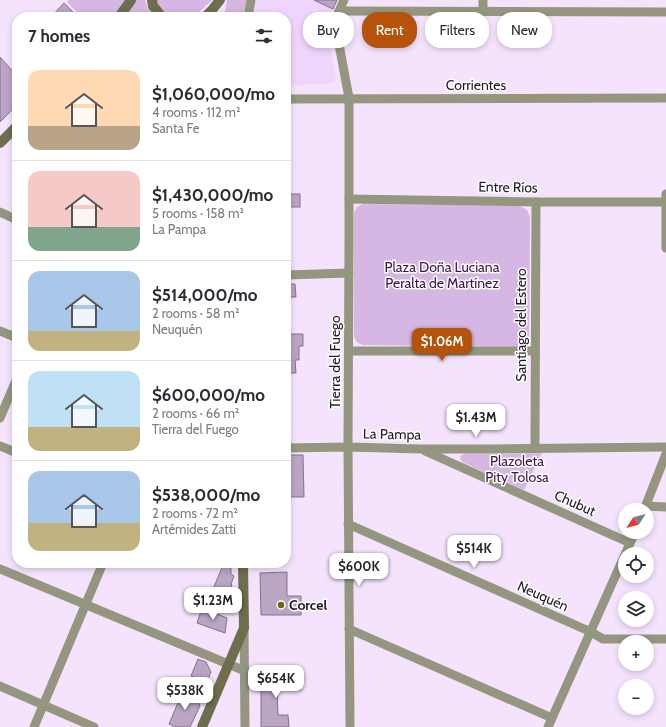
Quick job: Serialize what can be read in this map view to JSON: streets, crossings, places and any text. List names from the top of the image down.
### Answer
{
  "streets": {
    "street": [
      "Corrientes",
      "Entre Ríos",
      "Santiago del Estero",
      "Tierra del Fuego",
      "La Pampa",
      "Chubut",
      "Neuquén"
    ]
  },
  "crossings": [
    ["Corrientes", "Tierra del Fuego"],
    ["Entre Ríos", "Santiago del Estero"],
    ["Entre Ríos", "Tierra del Fuego"],
    ["Santiago del Estero", "La Pampa"],
    ["Tierra del Fuego", "La Pampa"],
    ["Tierra del Fuego", "Neuquén"],
    ["La Pampa", "Chubut"]
  ],
  "parks": ["Plaza Doña Luciana Peralta de Martínez", "Plazoleta Pity Tolosa"],
  "places": ["Corcel"],
  "north": "bottom left",
  "page": {
    "chip": [
      "Buy",
      "Rent",
      "Filters",
      "New"
    ],
    "heading": "7 homes",
    "list": [
      {
        "name": "$1,060,000/mo",
        "note": "4 rooms · 112 m² · Santa Fe"
      },
      {
        "name": "$1,430,000/mo",
        "note": "5 rooms · 158 m² · La Pampa"
      },
      {
        "name": "$514,000/mo",
        "note": "2 rooms · 58 m² · Neuquén"
      },
      {
        "name": "$600,000/mo",
        "note": "2 rooms · 66 m² · Tierra del Fuego"
      },
      {
        "name": "$538,000/mo",
        "note": "2 rooms · 72 m² · Artémides Zatti"
      }
    ],
    "price": [
      "$1.06M",
      "$1.43M",
      "$514K",
      "$600K",
      "$1.23M",
      "$654K",
      "$538K"
    ],
    "map_buttons": ["+", "−"]
  }
}
